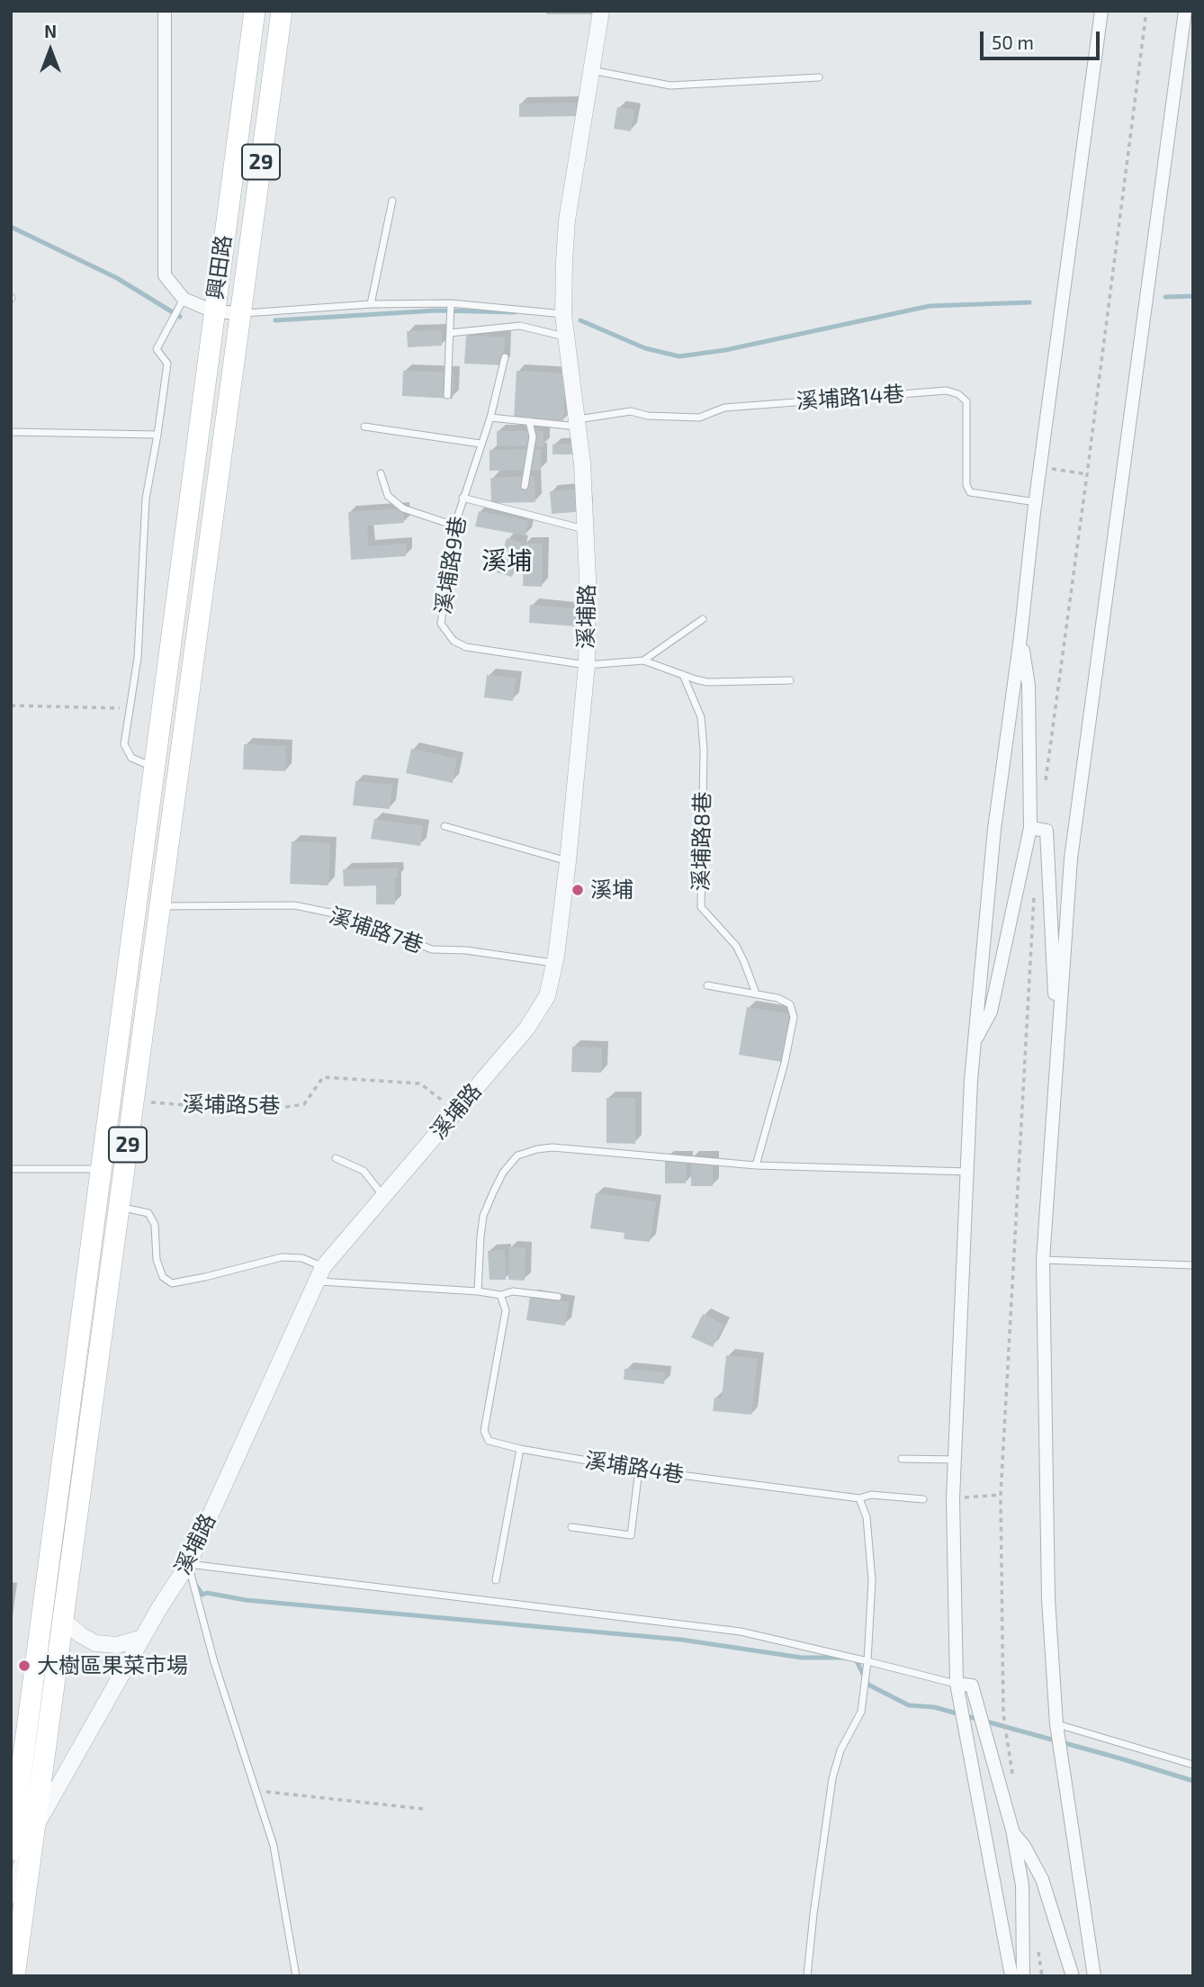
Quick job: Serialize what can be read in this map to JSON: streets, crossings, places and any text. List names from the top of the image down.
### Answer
{
  "streets": {
    "main road": ["29", "興田路", "溪埔路"],
    "lane": [
      "溪埔路14巷",
      "溪埔路9巷",
      "溪埔路8巷",
      "溪埔路7巷",
      "溪埔路4巷"
    ],
    "path": ["溪埔路5巷"]
  },
  "crossings": [
    ["29", "興田路"],
    ["興田路", "溪埔路"],
    ["溪埔路14巷", "溪埔路"],
    ["溪埔路9巷", "溪埔路"],
    ["溪埔路", "溪埔路7巷"],
    ["溪埔路", "溪埔路5巷"]
  ],
  "districts": ["溪埔"],
  "places": ["溪埔", "大樹區果菜市場"],
  "scale_bar": "50 m",
  "north": "top"
}
